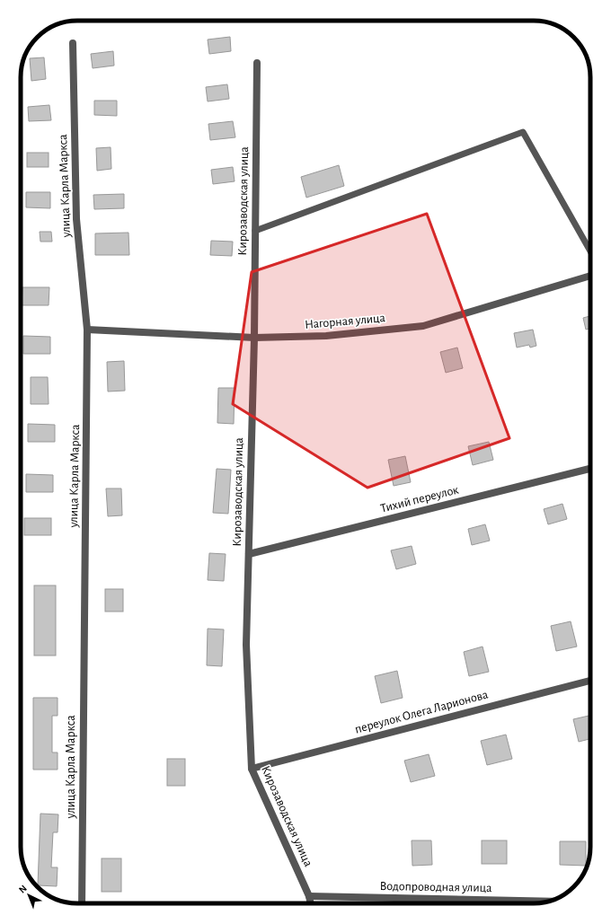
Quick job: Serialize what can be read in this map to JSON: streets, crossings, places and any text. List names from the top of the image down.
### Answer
{
  "streets": {
    "street": [
      "улица Карла Маркса",
      "Кирозаводская улица",
      "Нагорная улица",
      "Тихий переулок",
      "переулок Олега Ларионова",
      "Водопроводная улица"
    ]
  },
  "crossings": [
    ["улица Карла Маркса", "Нагорная улица"],
    ["Кирозаводская улица", "Нагорная улица"],
    ["Кирозаводская улица", "Тихий переулок"],
    ["Кирозаводская улица", "переулок Олега Ларионова"],
    ["Кирозаводская улица", "Водопроводная улица"]
  ],
  "north": "top left"
}
